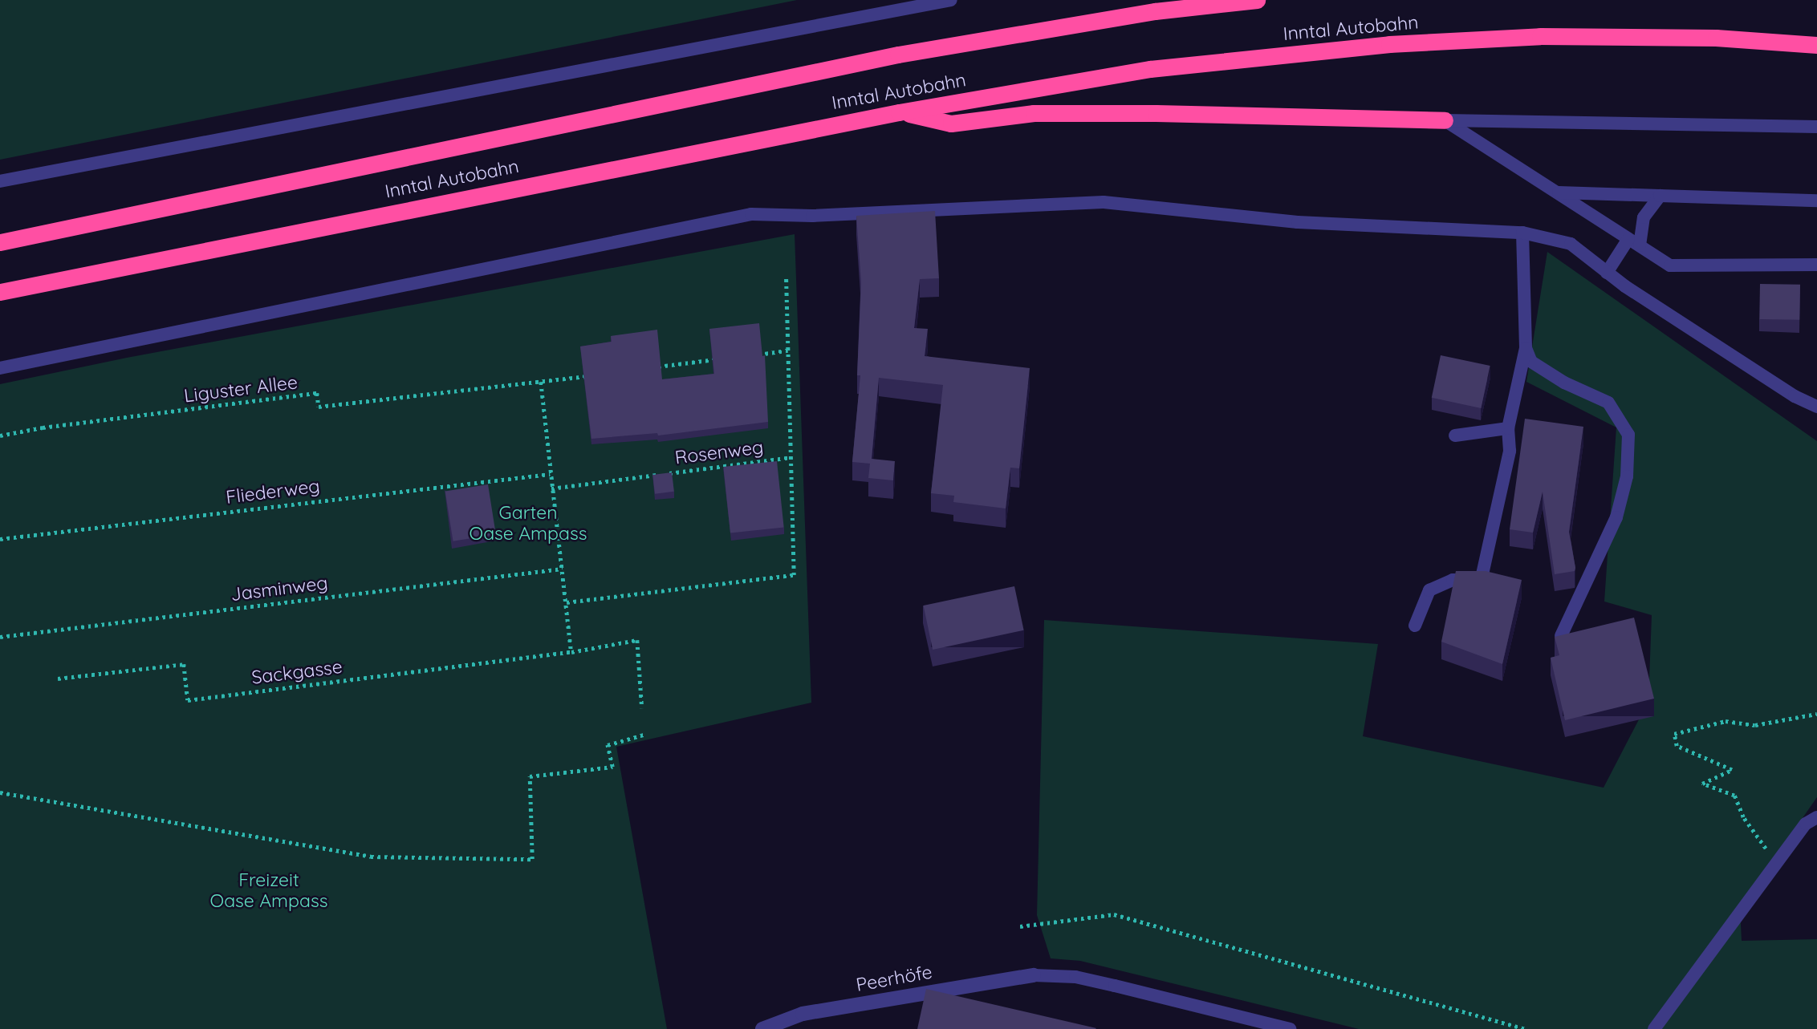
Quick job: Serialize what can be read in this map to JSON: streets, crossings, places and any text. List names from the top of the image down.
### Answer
{
  "streets": {
    "highway": ["Inntal Autobahn"],
    "street": ["Peerhöfe"],
    "path": [
      "Liguster Allee",
      "Rosenweg",
      "Fliederweg",
      "Jasminweg",
      "Sackgasse"
    ]
  },
  "parks": ["Garten Oase Ampass", "Freizeit Oase Ampass"]
}
